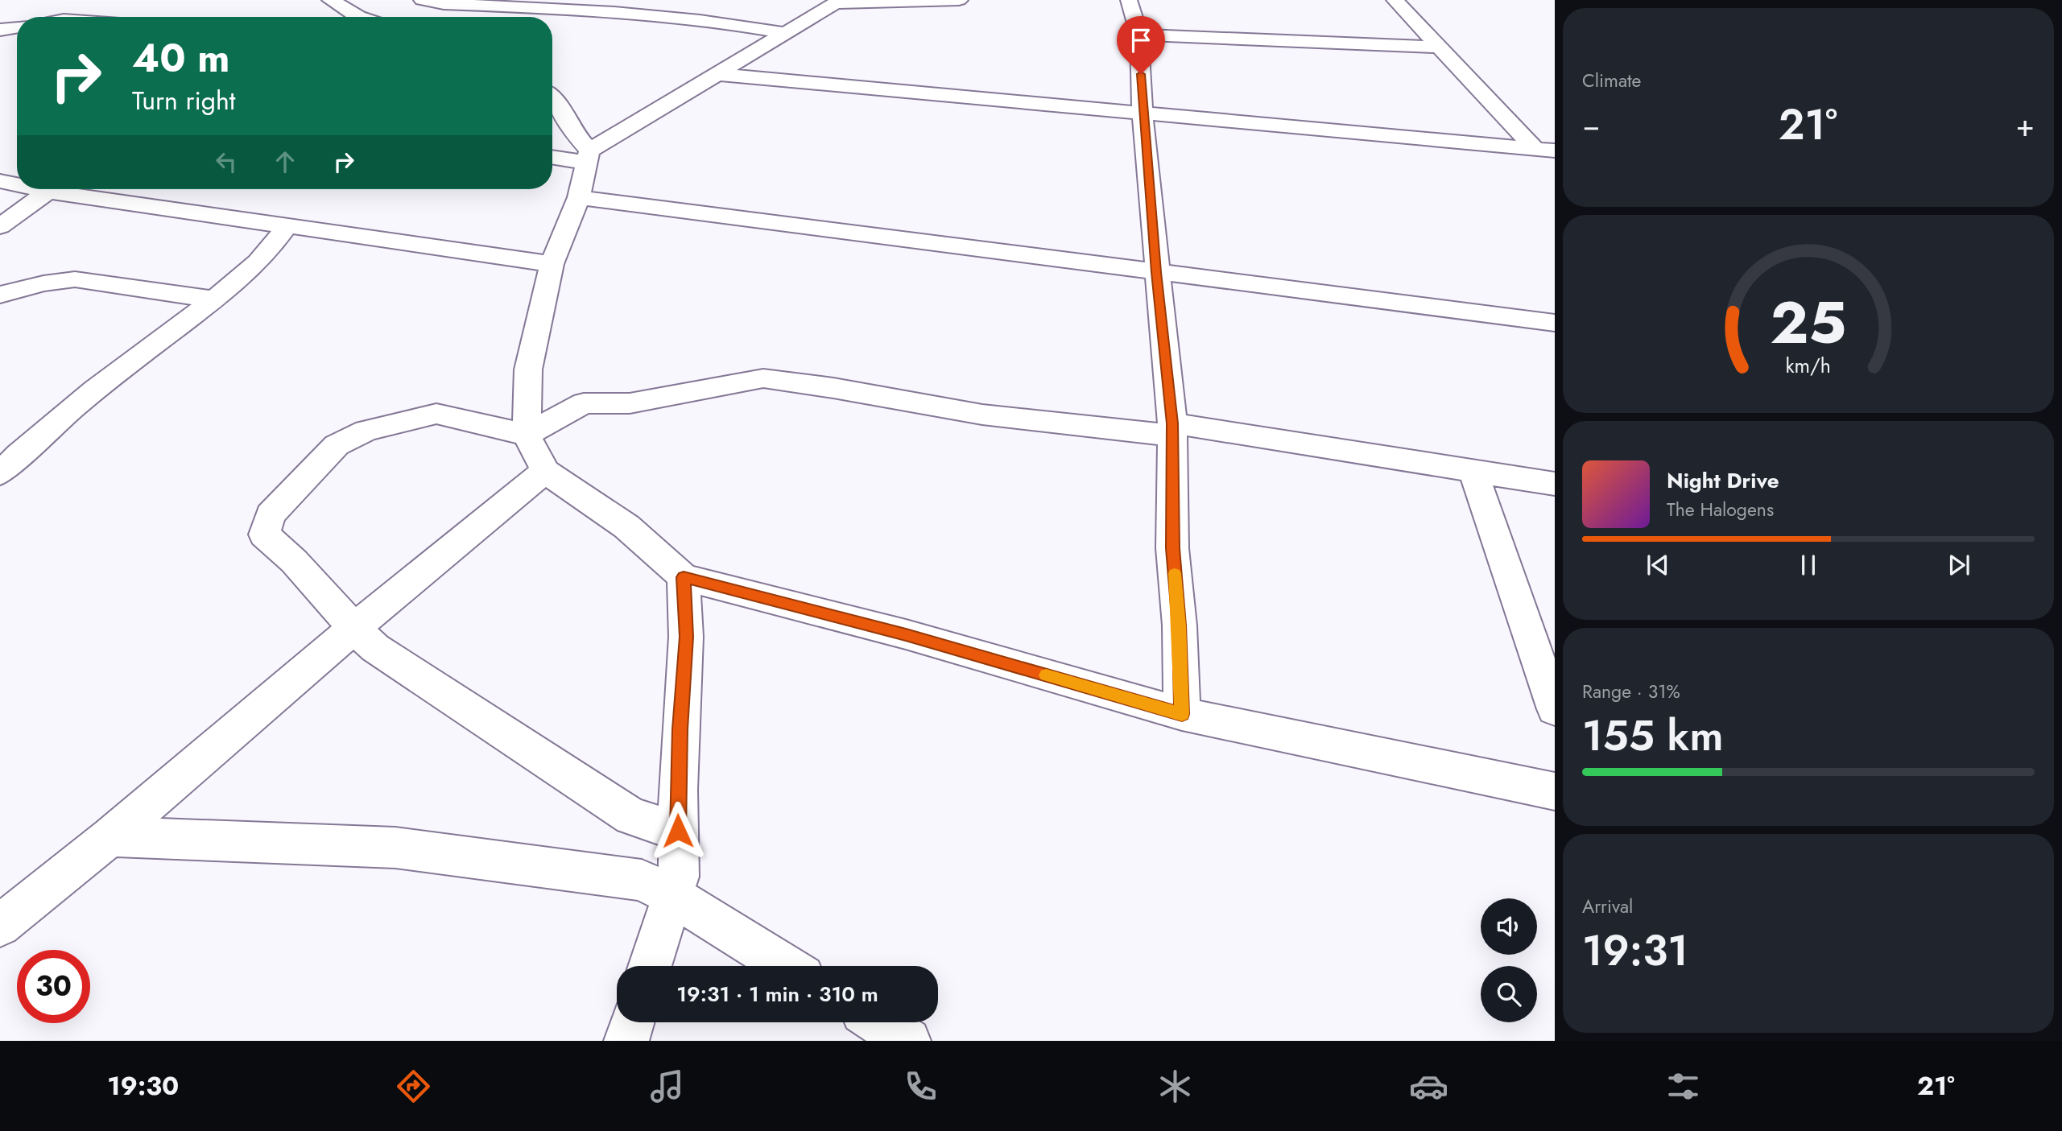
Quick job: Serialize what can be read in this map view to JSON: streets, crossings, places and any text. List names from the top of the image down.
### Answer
{
  "page": {
    "tile": [
      "Climate",
      ["Range · 31%", "155 km"],
      ["Arrival", "19:31"]
    ],
    "turn": ["40 m", "Turn right"],
    "heat": ["−", "21°", "+"],
    "song": ["Night Drive", "The Halogens"],
    "limit": "30",
    "trip": "19:31 · 1 min · 310 m",
    "tabs": ["19:30", "21°"],
    "gauge": ["25", "km/h"]
  }
}
